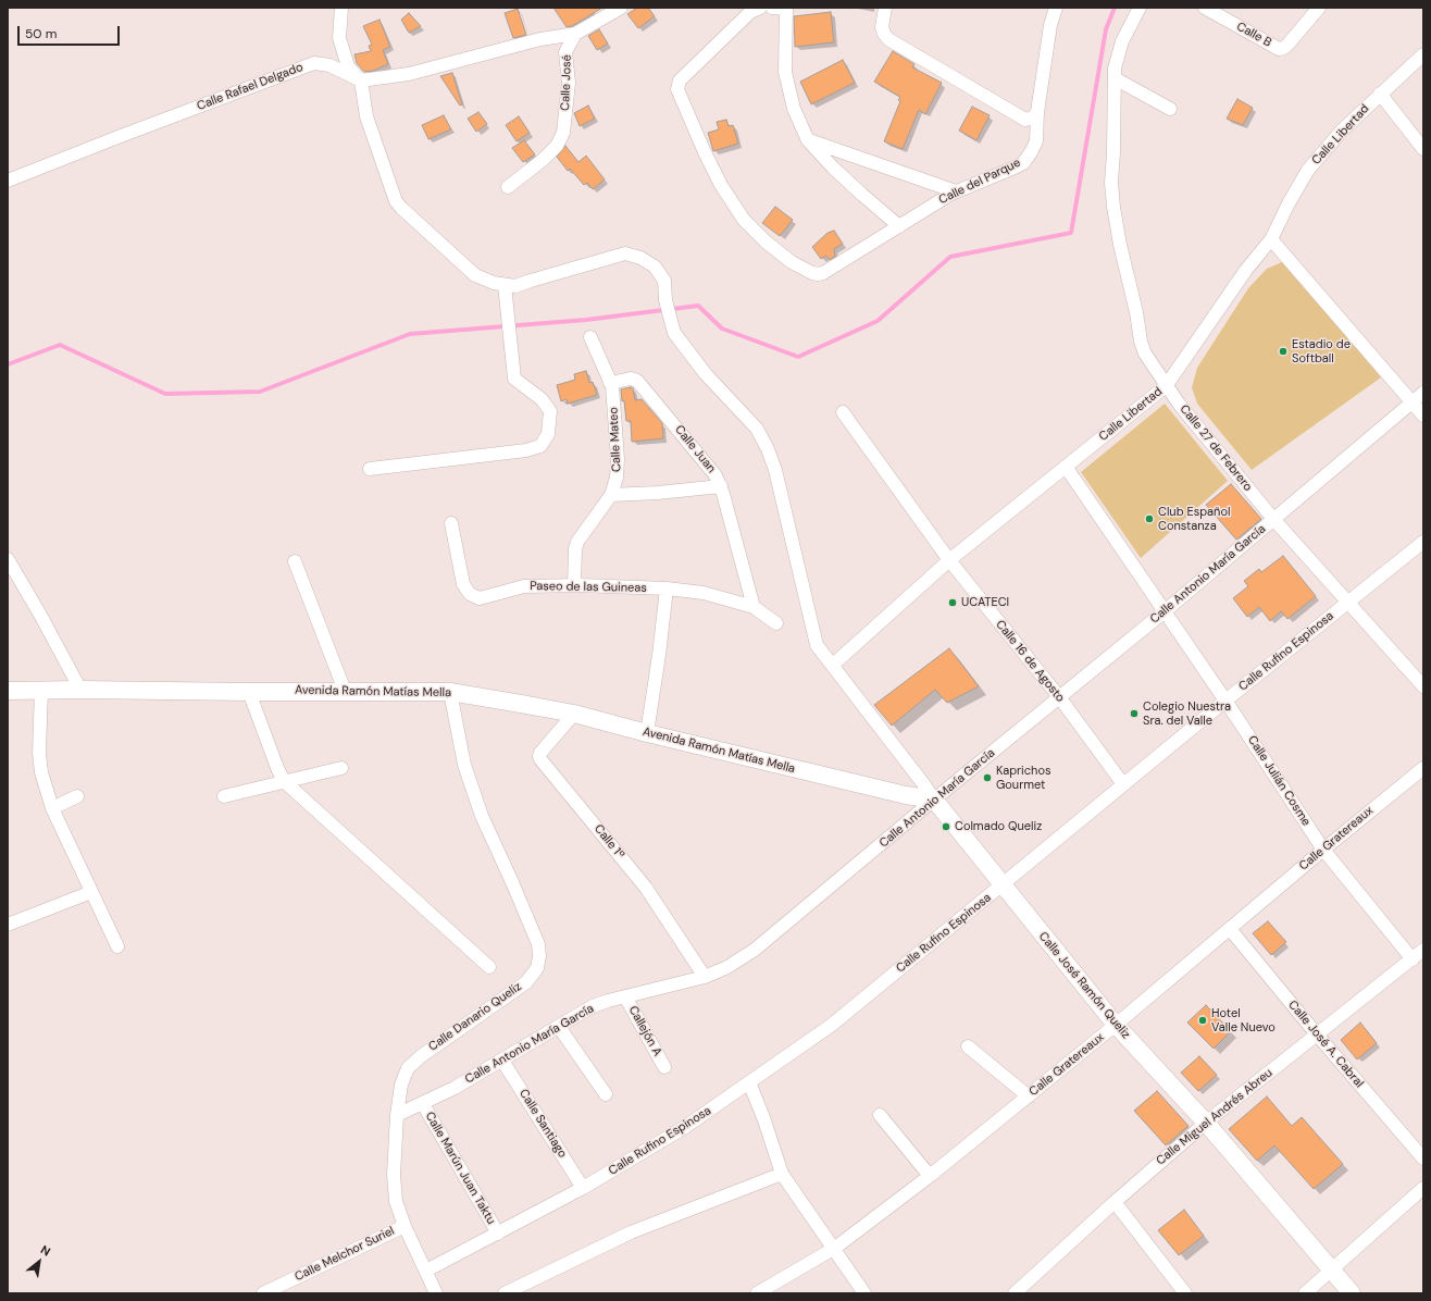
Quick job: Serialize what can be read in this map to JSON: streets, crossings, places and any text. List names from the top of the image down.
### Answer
{
  "streets": {
    "street": [
      "Calle B",
      "Calle José",
      "Calle Rafael Delgado",
      "Calle Libertad",
      "Calle del Parque",
      "Calle Mateo",
      "Calle 27 de Febrero",
      "Calle Juan",
      "Calle Antonio María García",
      "Paseo de las Guineas",
      "Calle Rufino Espinosa",
      "Calle 16 de Agosto",
      "Avenida Ramón Matías Mella",
      "Calle Julián Cosme",
      "Calle Gratereaux",
      "Calle 1ª",
      "Calle José Ramón Queliz",
      "Calle Danario Queliz",
      "Callejón A",
      "Calle José A. Cabral",
      "Calle Miguel Andrés Abreu",
      "Calle Santiago",
      "Calle Marún Juan Taktu",
      "Calle Melchor Suriel"
    ]
  },
  "crossings": [
    ["Calle Libertad", "Calle 27 de Febrero"],
    ["Calle Libertad", "Calle 16 de Agosto"],
    ["Calle Libertad", "Calle Julián Cosme"],
    ["Calle Libertad", "Calle José Ramón Queliz"],
    ["Calle Mateo", "Calle Juan"],
    ["Calle Mateo", "Paseo de las Guineas"],
    ["Calle 27 de Febrero", "Calle Antonio María García"],
    ["Calle 27 de Febrero", "Calle Rufino Espinosa"],
    ["Calle Juan", "Paseo de las Guineas"],
    ["Calle Antonio María García", "Calle 16 de Agosto"],
    ["Calle Antonio María García", "Avenida Ramón Matías Mella"],
    ["Calle Antonio María García", "Calle Julián Cosme"],
    ["Calle Antonio María García", "Calle 1ª"],
    ["Calle Antonio María García", "Calle José Ramón Queliz"],
    ["Calle Antonio María García", "Calle Danario Queliz"],
    ["Calle Antonio María García", "Callejón A"],
    ["Calle Antonio María García", "Calle Santiago"],
    ["Calle Antonio María García", "Calle Marún Juan Taktu"],
    ["Calle Rufino Espinosa", "Calle 16 de Agosto"],
    ["Calle Rufino Espinosa", "Calle Julián Cosme"],
    ["Calle Rufino Espinosa", "Calle José Ramón Queliz"],
    ["Calle Rufino Espinosa", "Calle Danario Queliz"],
    ["Calle Rufino Espinosa", "Calle Santiago"],
    ["Calle Rufino Espinosa", "Calle Marún Juan Taktu"],
    ["Avenida Ramón Matías Mella", "Calle 1ª"],
    ["Avenida Ramón Matías Mella", "Calle José Ramón Queliz"],
    ["Avenida Ramón Matías Mella", "Calle Danario Queliz"],
    ["Calle Julián Cosme", "Calle Gratereaux"],
    ["Calle Julián Cosme", "Calle Miguel Andrés Abreu"],
    ["Calle Gratereaux", "Calle José Ramón Queliz"],
    ["Calle Gratereaux", "Calle José A. Cabral"],
    ["Calle José Ramón Queliz", "Calle Miguel Andrés Abreu"],
    ["Calle Danario Queliz", "Calle Melchor Suriel"],
    ["Calle José A. Cabral", "Calle Miguel Andrés Abreu"]
  ],
  "places": [
    "Estadio de Softball",
    "Club Español Constanza",
    "UCATECI",
    "Colegio Nuestra Sra. del Valle",
    "Kaprichos Gourmet",
    "Colmado Queliz",
    "Hotel Valle Nuevo"
  ],
  "scale_bar": "50 m",
  "north": "top right"
}
